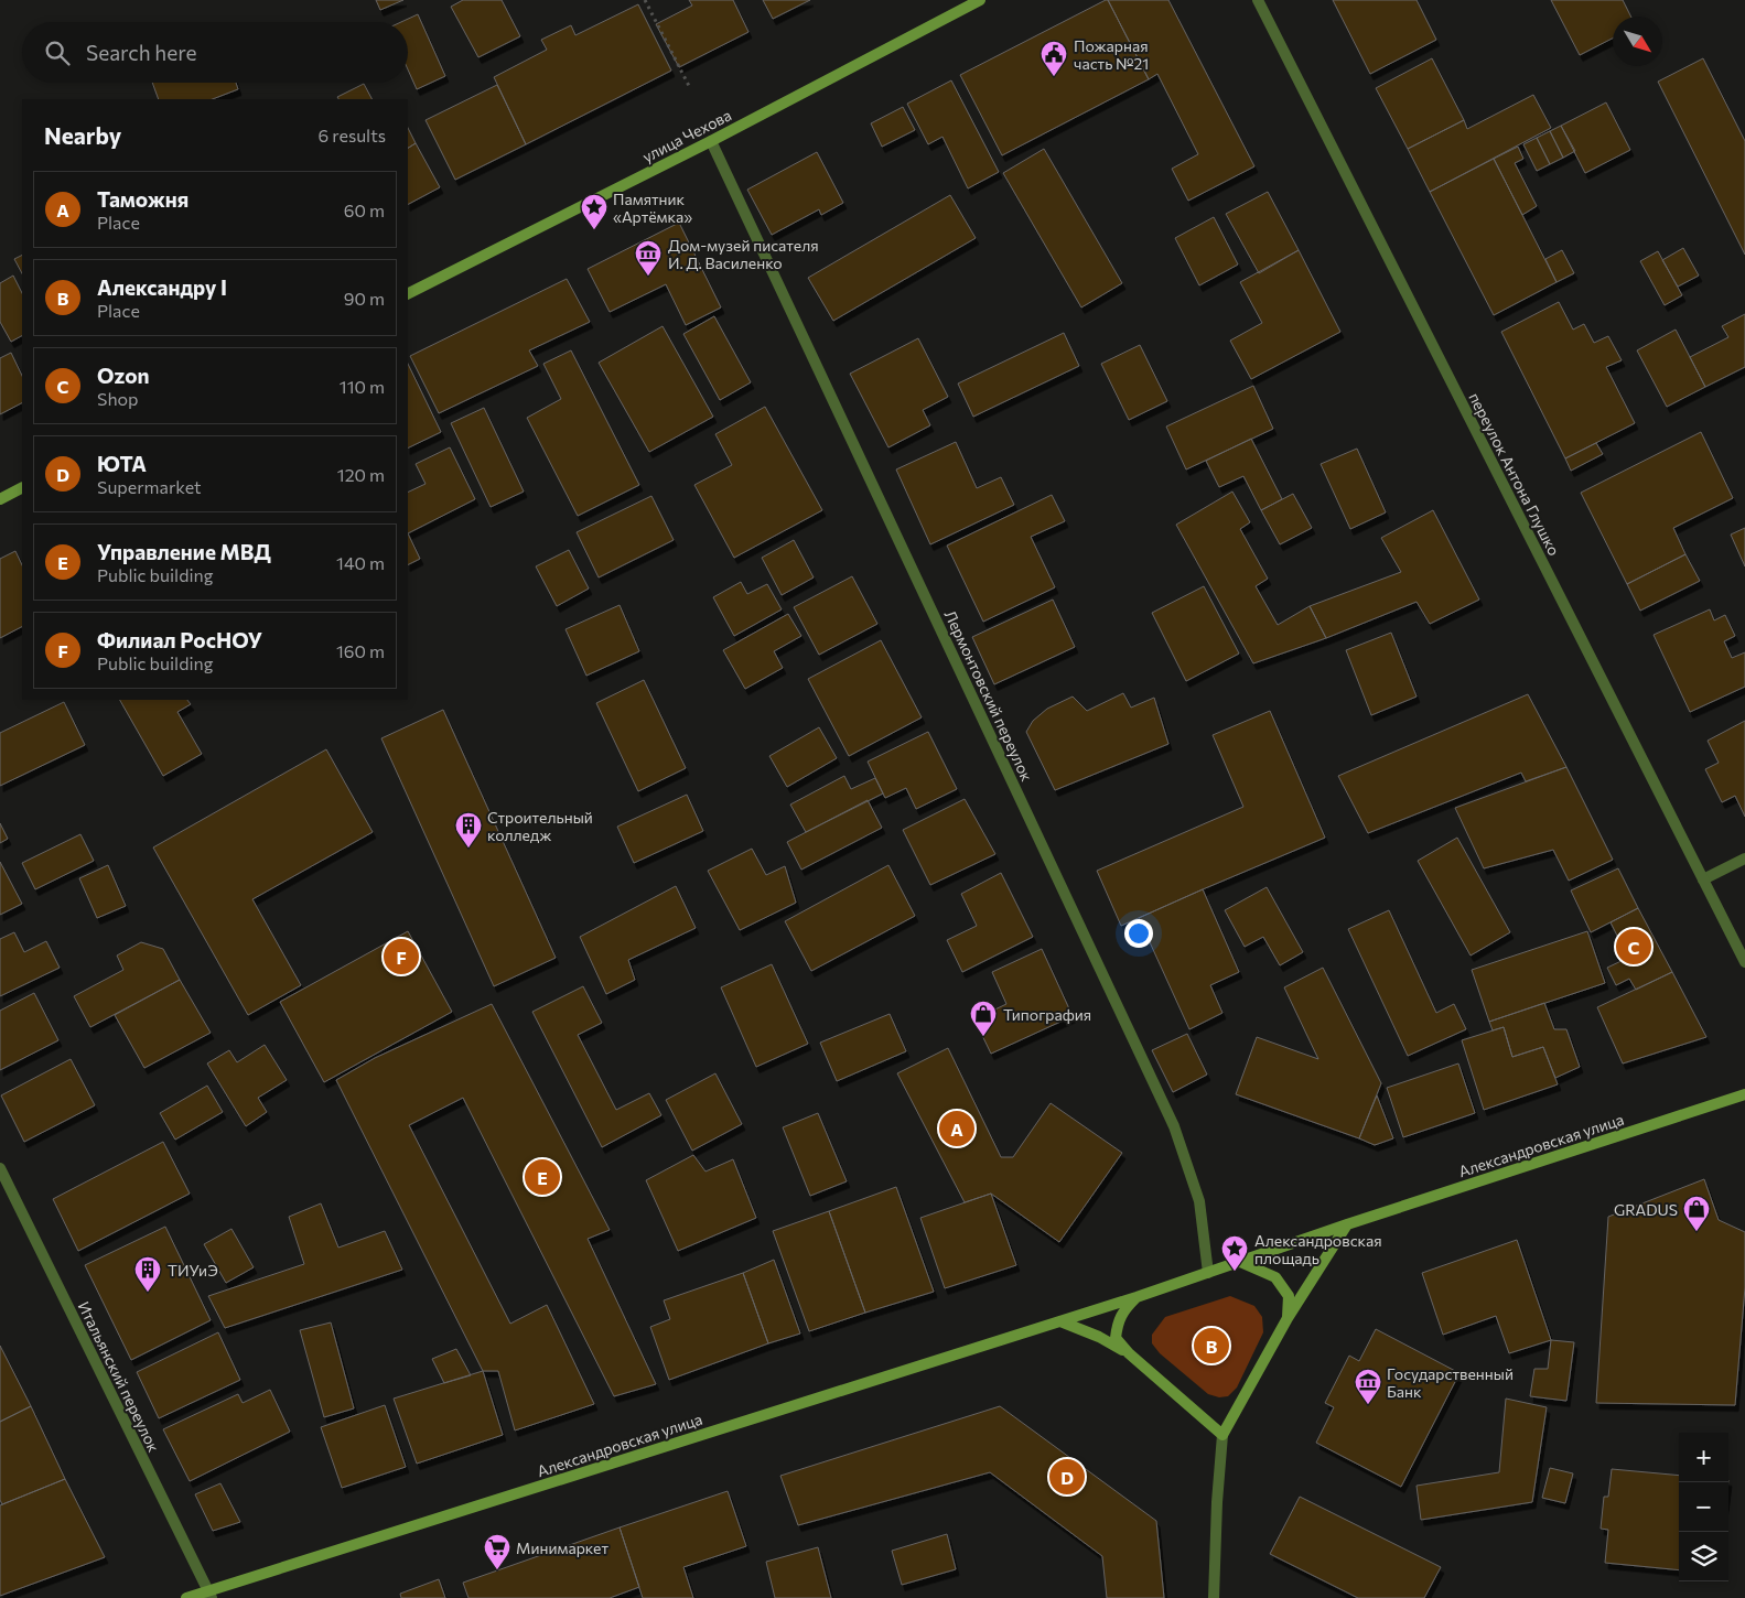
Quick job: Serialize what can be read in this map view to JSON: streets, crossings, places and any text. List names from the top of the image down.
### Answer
{
  "streets": {
    "main road": ["улица Чехова", "Александровская улица"],
    "street": ["переулок Антона Глушко", "Лермонтовский переулок", "Итальянский переулок"]
  },
  "crossings": [
    ["улица Чехова", "Лермонтовский переулок"],
    ["Александровская улица", "Итальянский переулок"]
  ],
  "places": {
    "public building": ["Пожарная часть №21"],
    "place": ["Памятник «Артёмка»", "Александровская площадь"],
    "museum": ["Дом-музей писателя И. Д. Василенко", "Государственный Банк"],
    "building": ["Строительный колледж", "ТИУиЭ"],
    "shop": ["Типография", "GRADUS"],
    "supermarket": ["Минимаркет"]
  },
  "north": "bottom right",
  "page": {
    "search": "Search here",
    "heading": ["Nearby", "6 results"],
    "list": [
      {
        "mark": "A",
        "name": "Таможня",
        "note": "Place",
        "value": "60 m"
      },
      {
        "mark": "B",
        "name": "Александру I",
        "note": "Place",
        "value": "90 m"
      },
      {
        "mark": "C",
        "name": "Ozon",
        "note": "Shop",
        "value": "110 m"
      },
      {
        "mark": "D",
        "name": "ЮТА",
        "note": "Supermarket",
        "value": "120 m"
      },
      {
        "mark": "E",
        "name": "Управление МВД",
        "note": "Public building",
        "value": "140 m"
      },
      {
        "mark": "F",
        "name": "Филиал РосНОУ",
        "note": "Public building",
        "value": "160 m"
      }
    ],
    "pins": [
      "C",
      "F",
      "A",
      "E",
      "B",
      "D"
    ],
    "map_buttons": ["+", "−"]
  }
}
